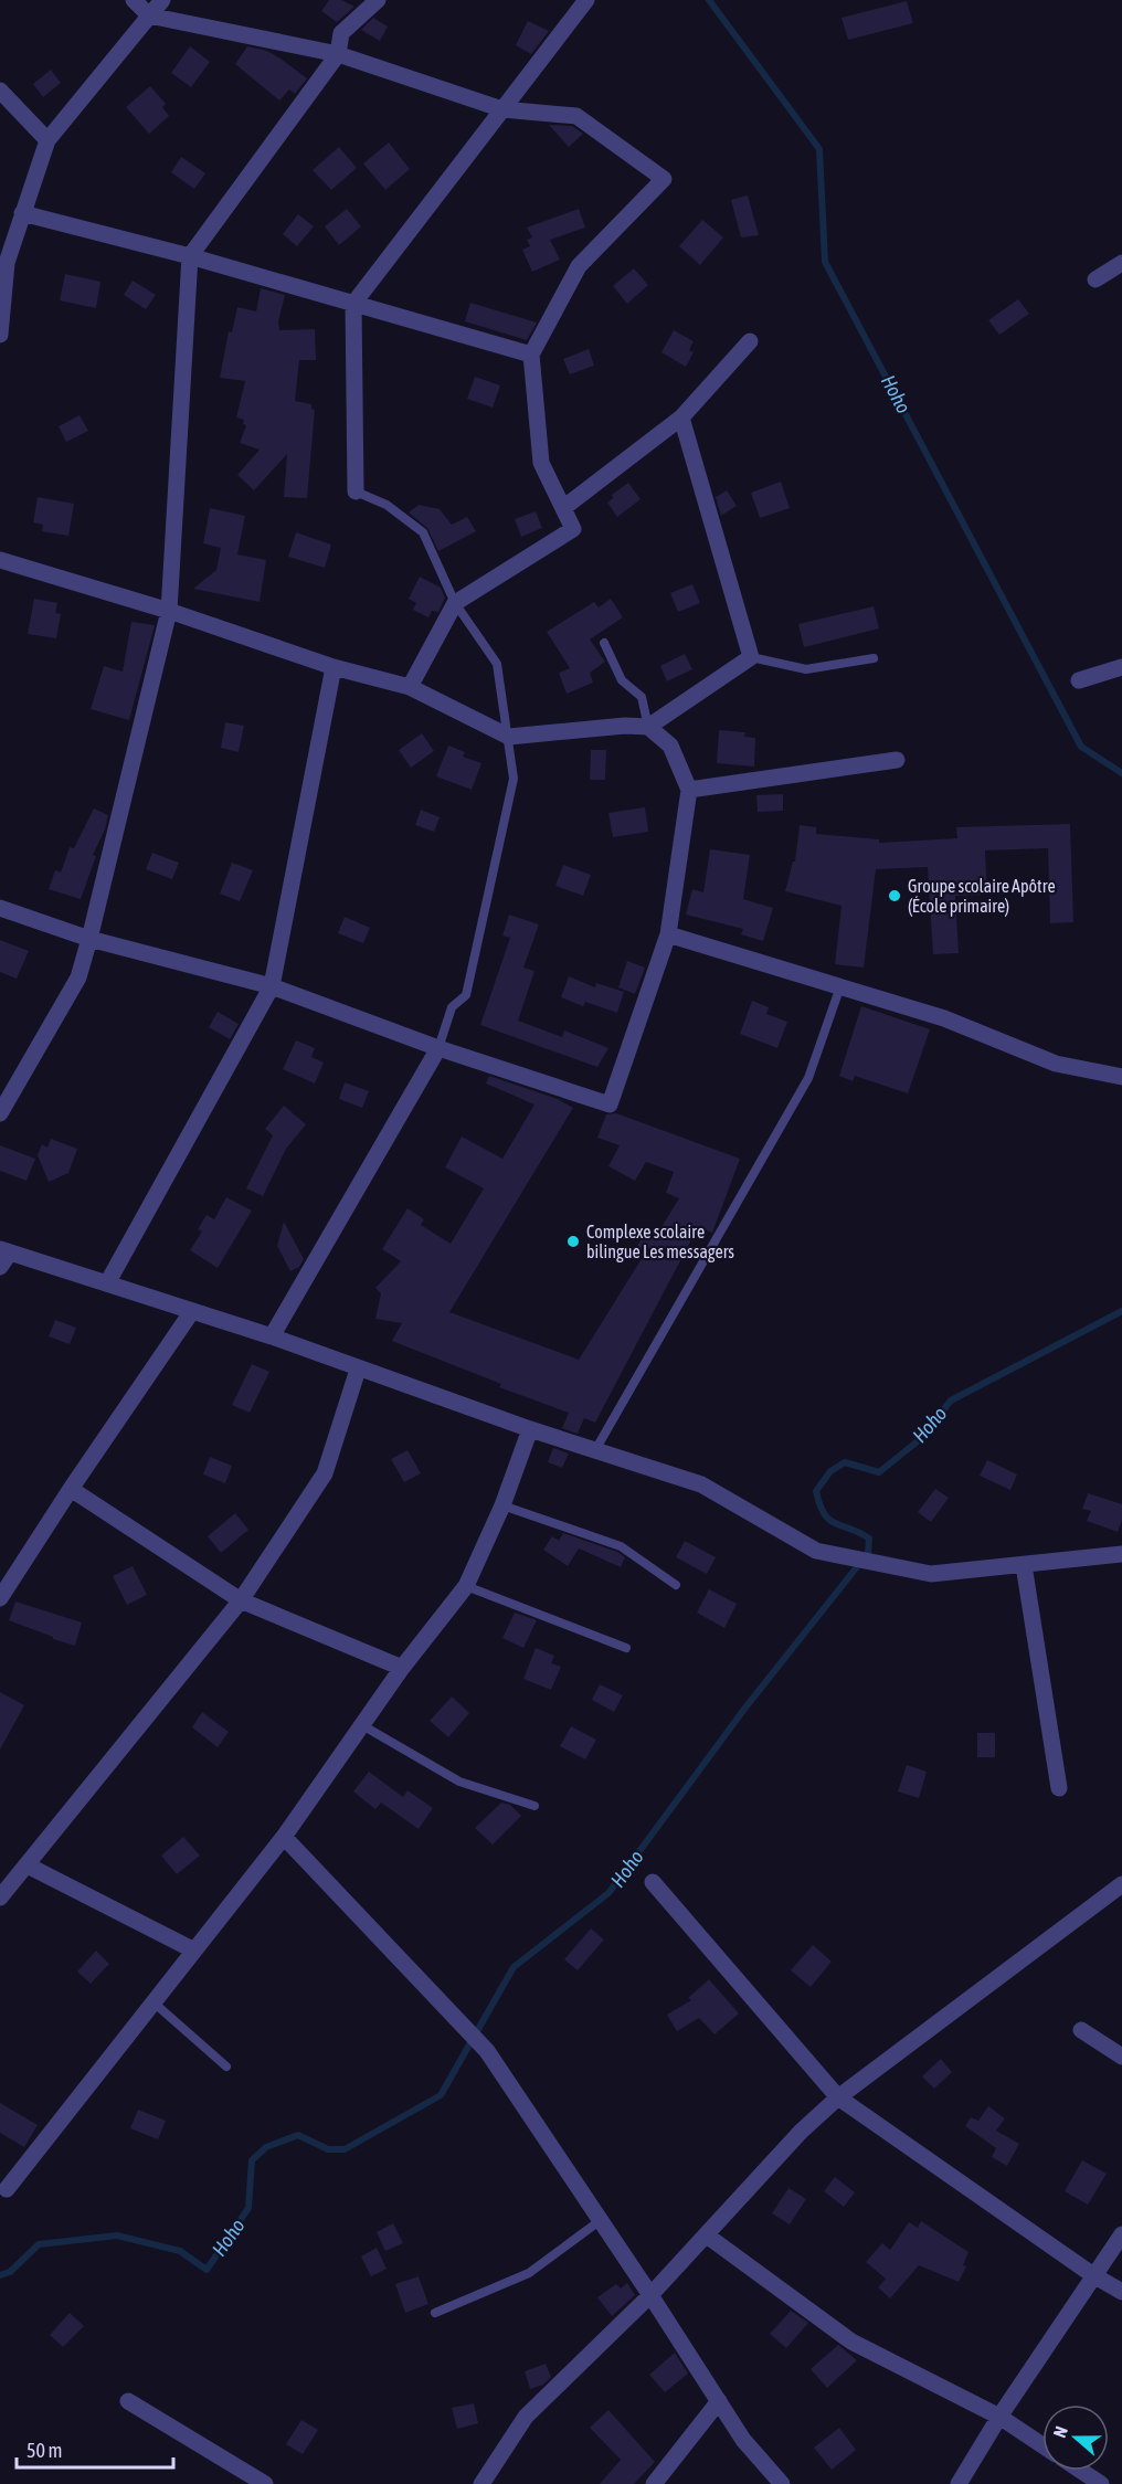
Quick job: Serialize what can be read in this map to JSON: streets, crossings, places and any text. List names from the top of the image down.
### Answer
{
  "water": ["Hoho"],
  "places": ["Groupe scolaire Apôtre (École primaire)", "Complexe scolaire bilingue Les messagers"],
  "scale_bar": "50 m",
  "north": "left"
}
